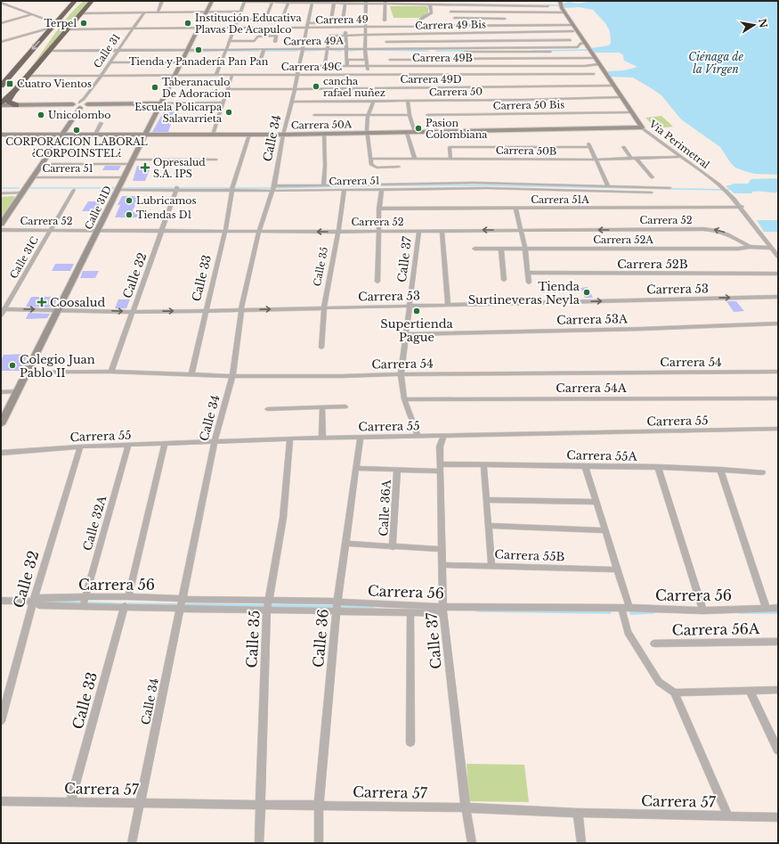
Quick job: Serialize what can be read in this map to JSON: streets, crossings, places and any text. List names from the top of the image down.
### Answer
{
  "streets": {
    "street": [
      "Carrera 49",
      "Carrera 49 Bis",
      "Carrera 49A",
      "Calle 31",
      "Carrera 49B",
      "Carrera 49C",
      "Carrera 49D",
      "Carrera 50",
      "Carrera 50 Bis",
      "Carrera 50A",
      "Calle 34",
      "Vía Perimetral",
      "Carrera 50B",
      "Carrera 51",
      "Carrera 51A",
      "Calle 31D",
      "Carrera 52",
      "Carrera 52A",
      "Calle 31C",
      "Calle 37",
      "Carrera 52B",
      "Calle 35",
      "Calle 32",
      "Calle 33",
      "Carrera 53",
      "Carrera 53A",
      "Carrera 54",
      "Carrera 54A",
      "Carrera 55",
      "Carrera 55A",
      "Calle 36A",
      "Calle 32A",
      "Carrera 55B",
      "Carrera 56",
      "Carrera 56A",
      "Calle 36",
      "Carrera 57"
    ]
  },
  "crossings": [
    ["Carrera 49", "Calle 31"],
    ["Carrera 49", "Calle 34"],
    ["Carrera 49", "Vía Perimetral"],
    ["Carrera 49", "Calle 31D"],
    ["Carrera 49 Bis", "Carrera 49A"],
    ["Carrera 49A", "Calle 31"],
    ["Carrera 49A", "Calle 34"],
    ["Carrera 49A", "Vía Perimetral"],
    ["Carrera 49A", "Calle 31D"],
    ["Calle 31", "Carrera 49C"],
    ["Calle 31", "Carrera 50A"],
    ["Calle 31", "Carrera 51"],
    ["Carrera 49B", "Calle 34"],
    ["Carrera 49B", "Vía Perimetral"],
    ["Carrera 49C", "Calle 34"],
    ["Carrera 49C", "Calle 31D"],
    ["Carrera 49D", "Calle 34"],
    ["Carrera 49D", "Vía Perimetral"],
    ["Carrera 50", "Calle 34"],
    ["Carrera 50", "Vía Perimetral"],
    ["Carrera 50 Bis", "Vía Perimetral"],
    ["Carrera 50A", "Calle 34"],
    ["Carrera 50A", "Vía Perimetral"],
    ["Carrera 50A", "Calle 31D"],
    ["Carrera 50A", "Calle 33"],
    ["Calle 34", "Carrera 51"],
    ["Calle 34", "Carrera 52"],
    ["Calle 34", "Carrera 53"],
    ["Calle 34", "Carrera 54"],
    ["Calle 34", "Carrera 55"],
    ["Calle 34", "Carrera 56"],
    ["Calle 34", "Carrera 57"],
    ["Vía Perimetral", "Carrera 50B"],
    ["Vía Perimetral", "Carrera 51A"],
    ["Vía Perimetral", "Carrera 52A"],
    ["Carrera 51", "Calle 31D"],
    ["Carrera 51", "Calle 35"],
    ["Carrera 51", "Calle 32"],
    ["Carrera 51", "Calle 33"],
    ["Calle 31D", "Carrera 52"],
    ["Calle 31D", "Carrera 53"],
    ["Calle 31D", "Carrera 54"],
    ["Carrera 52", "Carrera 52A"],
    ["Carrera 52", "Calle 31C"],
    ["Carrera 52", "Calle 37"],
    ["Carrera 52", "Calle 35"],
    ["Carrera 52", "Calle 32"],
    ["Carrera 52", "Calle 33"],
    ["Calle 31C", "Carrera 53"],
    ["Calle 37", "Carrera 53"],
    ["Calle 37", "Carrera 53A"],
    ["Calle 37", "Carrera 54"],
    ["Calle 37", "Carrera 54A"],
    ["Calle 37", "Carrera 55"],
    ["Calle 37", "Carrera 55A"],
    ["Calle 37", "Carrera 55B"],
    ["Calle 37", "Carrera 56"],
    ["Calle 37", "Carrera 57"],
    ["Calle 35", "Carrera 53"],
    ["Calle 35", "Carrera 55"],
    ["Calle 35", "Carrera 56"],
    ["Calle 35", "Carrera 57"],
    ["Calle 32", "Carrera 53"],
    ["Calle 32", "Carrera 54"],
    ["Calle 32", "Carrera 55"],
    ["Calle 32", "Carrera 56"],
    ["Calle 33", "Carrera 53"],
    ["Calle 33", "Carrera 54"],
    ["Calle 33", "Carrera 56"],
    ["Calle 33", "Carrera 57"],
    ["Carrera 55", "Calle 32A"],
    ["Carrera 55", "Calle 36"],
    ["Carrera 55A", "Calle 36A"],
    ["Carrera 55A", "Calle 36"],
    ["Calle 32A", "Carrera 56"],
    ["Carrera 56", "Calle 36"],
    ["Calle 36", "Carrera 57"]
  ],
  "one_way": ["Carrera 53"],
  "water": ["Ciénaga de la Virgen"],
  "places": {
    "other": [
      "Terpel",
      "Institución Educativa Plavas De Acapulco",
      "Tienda y Panadería Pan Pan",
      "cancha rafael nuñez",
      "Taberanaculo De Adoracion",
      "Escuela Policarpa Salavarrieta",
      "Unicolombo",
      "Pasion Colombiana",
      "CORPORACION LABORAL ¿CORPOINSTEL¿",
      "Lubricamos",
      "Tiendas D1",
      "Tienda Surtineveras Neyla",
      "Supertienda Pague",
      "Colegio Juan Pablo II"
    ],
    "transit": ["Cuatro Vientos"],
    "health": ["Opresalud S.A. IPS", "Coosalud"]
  },
  "north": "right"
}
